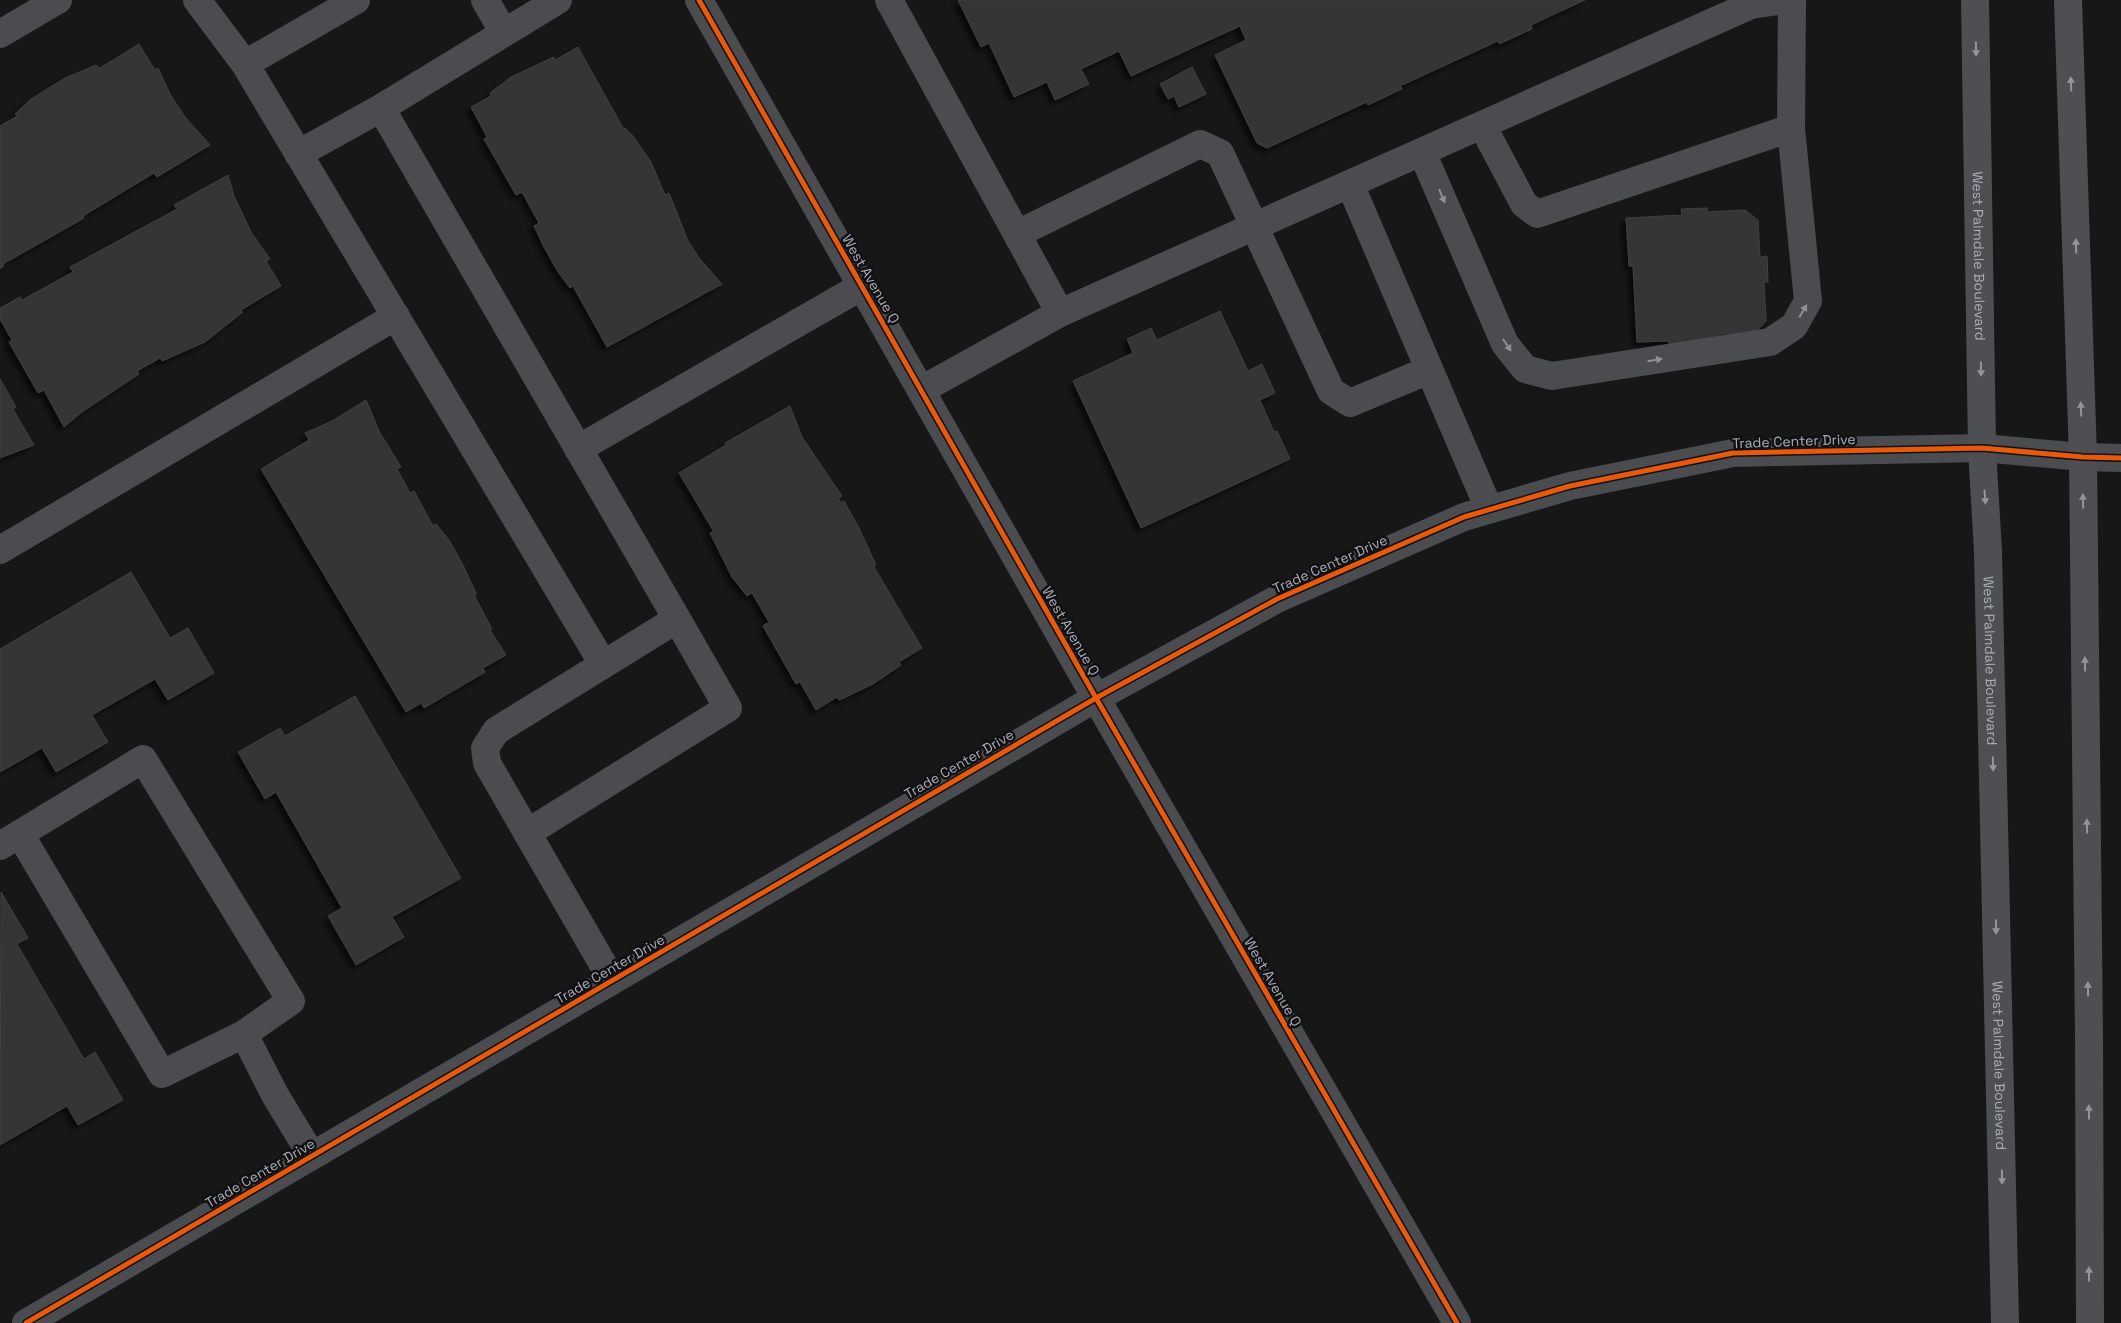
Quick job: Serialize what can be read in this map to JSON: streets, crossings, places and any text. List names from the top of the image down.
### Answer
{
  "streets": {
    "main road": ["West Palmdale Boulevard"],
    "street": ["West Avenue Q", "Trade Center Drive"]
  },
  "crossings": [
    ["West Palmdale Boulevard", "Trade Center Drive"],
    ["West Avenue Q", "Trade Center Drive"]
  ]
}
